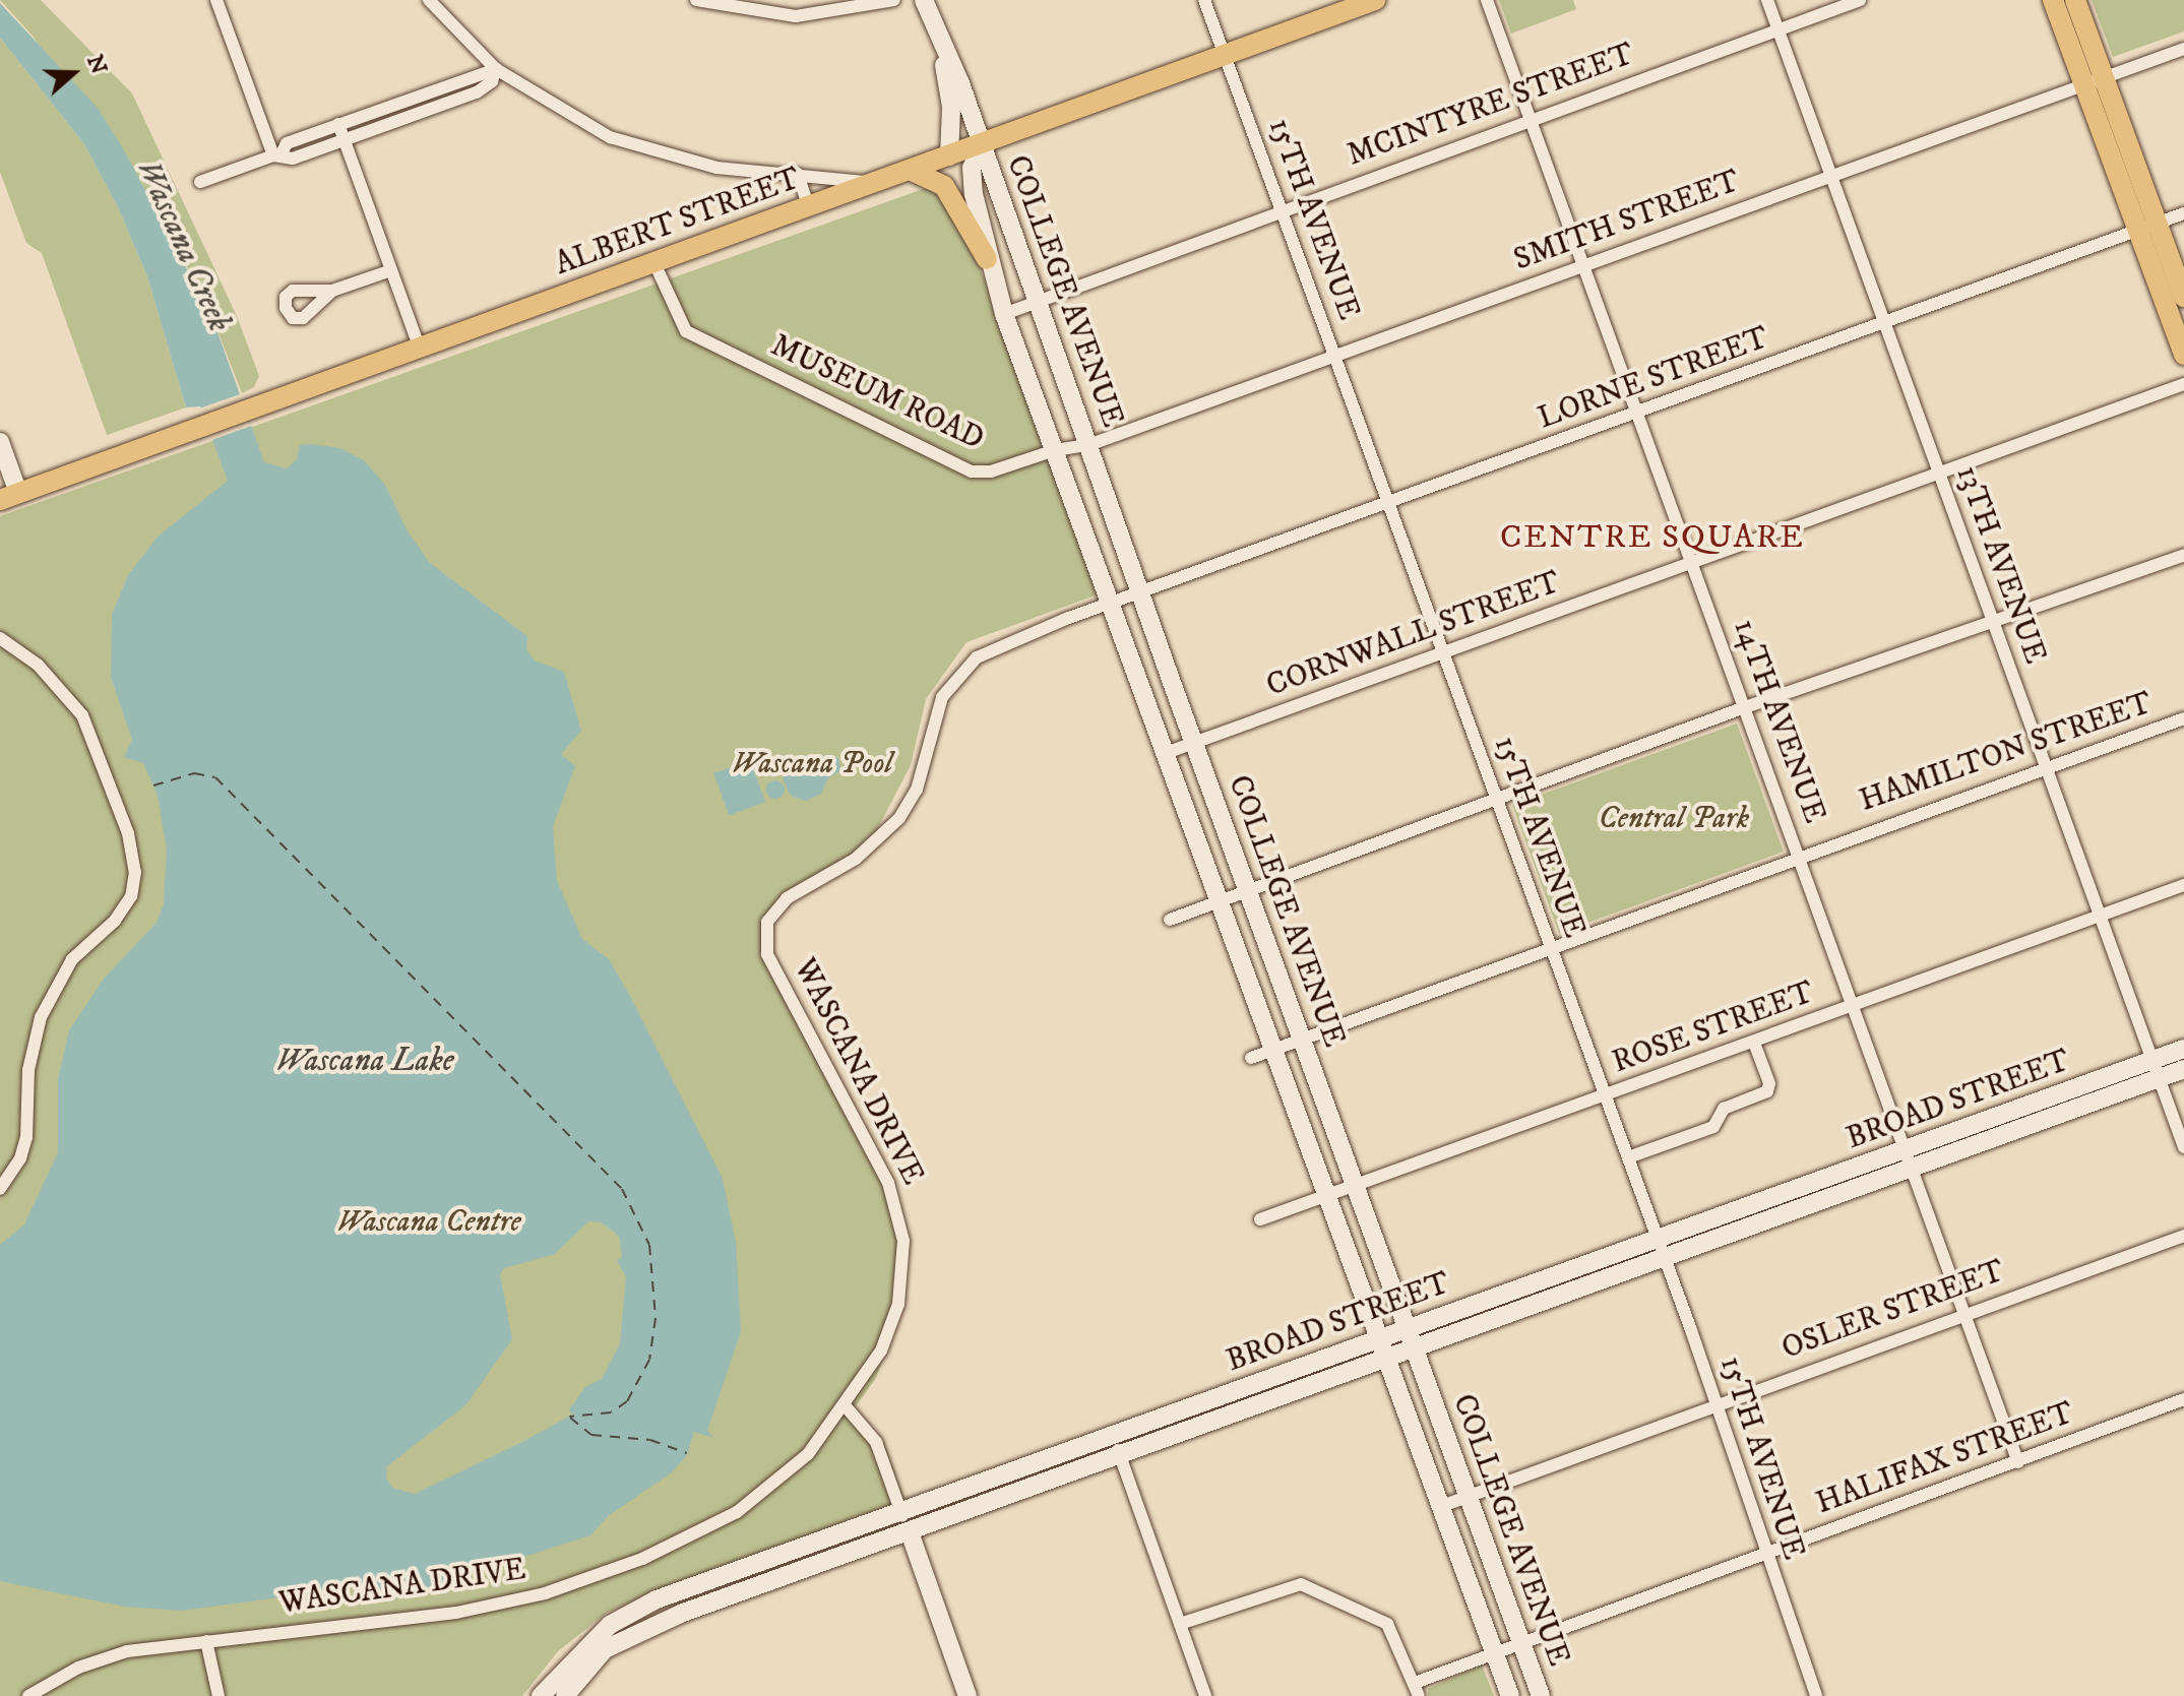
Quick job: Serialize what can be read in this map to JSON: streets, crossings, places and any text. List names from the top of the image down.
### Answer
{
  "streets": {
    "main road": ["ALBERT STREET", "COLLEGE AVENUE", "BROAD STREET"],
    "street": [
      "MCINTYRE STREET",
      "15TH AVENUE",
      "SMITH STREET",
      "LORNE STREET",
      "MUSEUM ROAD",
      "13TH AVENUE",
      "CORNWALL STREET",
      "14TH AVENUE",
      "HAMILTON STREET",
      "ROSE STREET",
      "WASCANA DRIVE",
      "OSLER STREET",
      "HALIFAX STREET"
    ]
  },
  "crossings": [
    ["MCINTYRE STREET", "15TH AVENUE"],
    ["MCINTYRE STREET", "COLLEGE AVENUE"],
    ["MCINTYRE STREET", "13TH AVENUE"],
    ["MCINTYRE STREET", "14TH AVENUE"],
    ["15TH AVENUE", "SMITH STREET"],
    ["15TH AVENUE", "ALBERT STREET"],
    ["15TH AVENUE", "LORNE STREET"],
    ["15TH AVENUE", "CORNWALL STREET"],
    ["15TH AVENUE", "HAMILTON STREET"],
    ["15TH AVENUE", "ROSE STREET"],
    ["15TH AVENUE", "BROAD STREET"],
    ["15TH AVENUE", "OSLER STREET"],
    ["15TH AVENUE", "HALIFAX STREET"],
    ["SMITH STREET", "COLLEGE AVENUE"],
    ["SMITH STREET", "MUSEUM ROAD"],
    ["SMITH STREET", "13TH AVENUE"],
    ["SMITH STREET", "14TH AVENUE"],
    ["ALBERT STREET", "COLLEGE AVENUE"],
    ["ALBERT STREET", "MUSEUM ROAD"],
    ["COLLEGE AVENUE", "LORNE STREET"],
    ["COLLEGE AVENUE", "MUSEUM ROAD"],
    ["COLLEGE AVENUE", "CORNWALL STREET"],
    ["COLLEGE AVENUE", "HAMILTON STREET"],
    ["COLLEGE AVENUE", "ROSE STREET"],
    ["COLLEGE AVENUE", "WASCANA DRIVE"],
    ["COLLEGE AVENUE", "BROAD STREET"],
    ["COLLEGE AVENUE", "OSLER STREET"],
    ["COLLEGE AVENUE", "HALIFAX STREET"],
    ["LORNE STREET", "13TH AVENUE"],
    ["LORNE STREET", "14TH AVENUE"],
    ["LORNE STREET", "WASCANA DRIVE"],
    ["13TH AVENUE", "CORNWALL STREET"],
    ["13TH AVENUE", "HAMILTON STREET"],
    ["13TH AVENUE", "ROSE STREET"],
    ["13TH AVENUE", "BROAD STREET"],
    ["CORNWALL STREET", "14TH AVENUE"],
    ["14TH AVENUE", "HAMILTON STREET"],
    ["14TH AVENUE", "ROSE STREET"],
    ["14TH AVENUE", "BROAD STREET"],
    ["14TH AVENUE", "OSLER STREET"],
    ["14TH AVENUE", "HALIFAX STREET"]
  ],
  "districts": ["CENTRE SQUARE"],
  "water": ["Wascana Creek", "Wascana Lake"],
  "parks": ["Wascana Pool", "Central Park", "Wascana Centre"],
  "north": "right"
}
